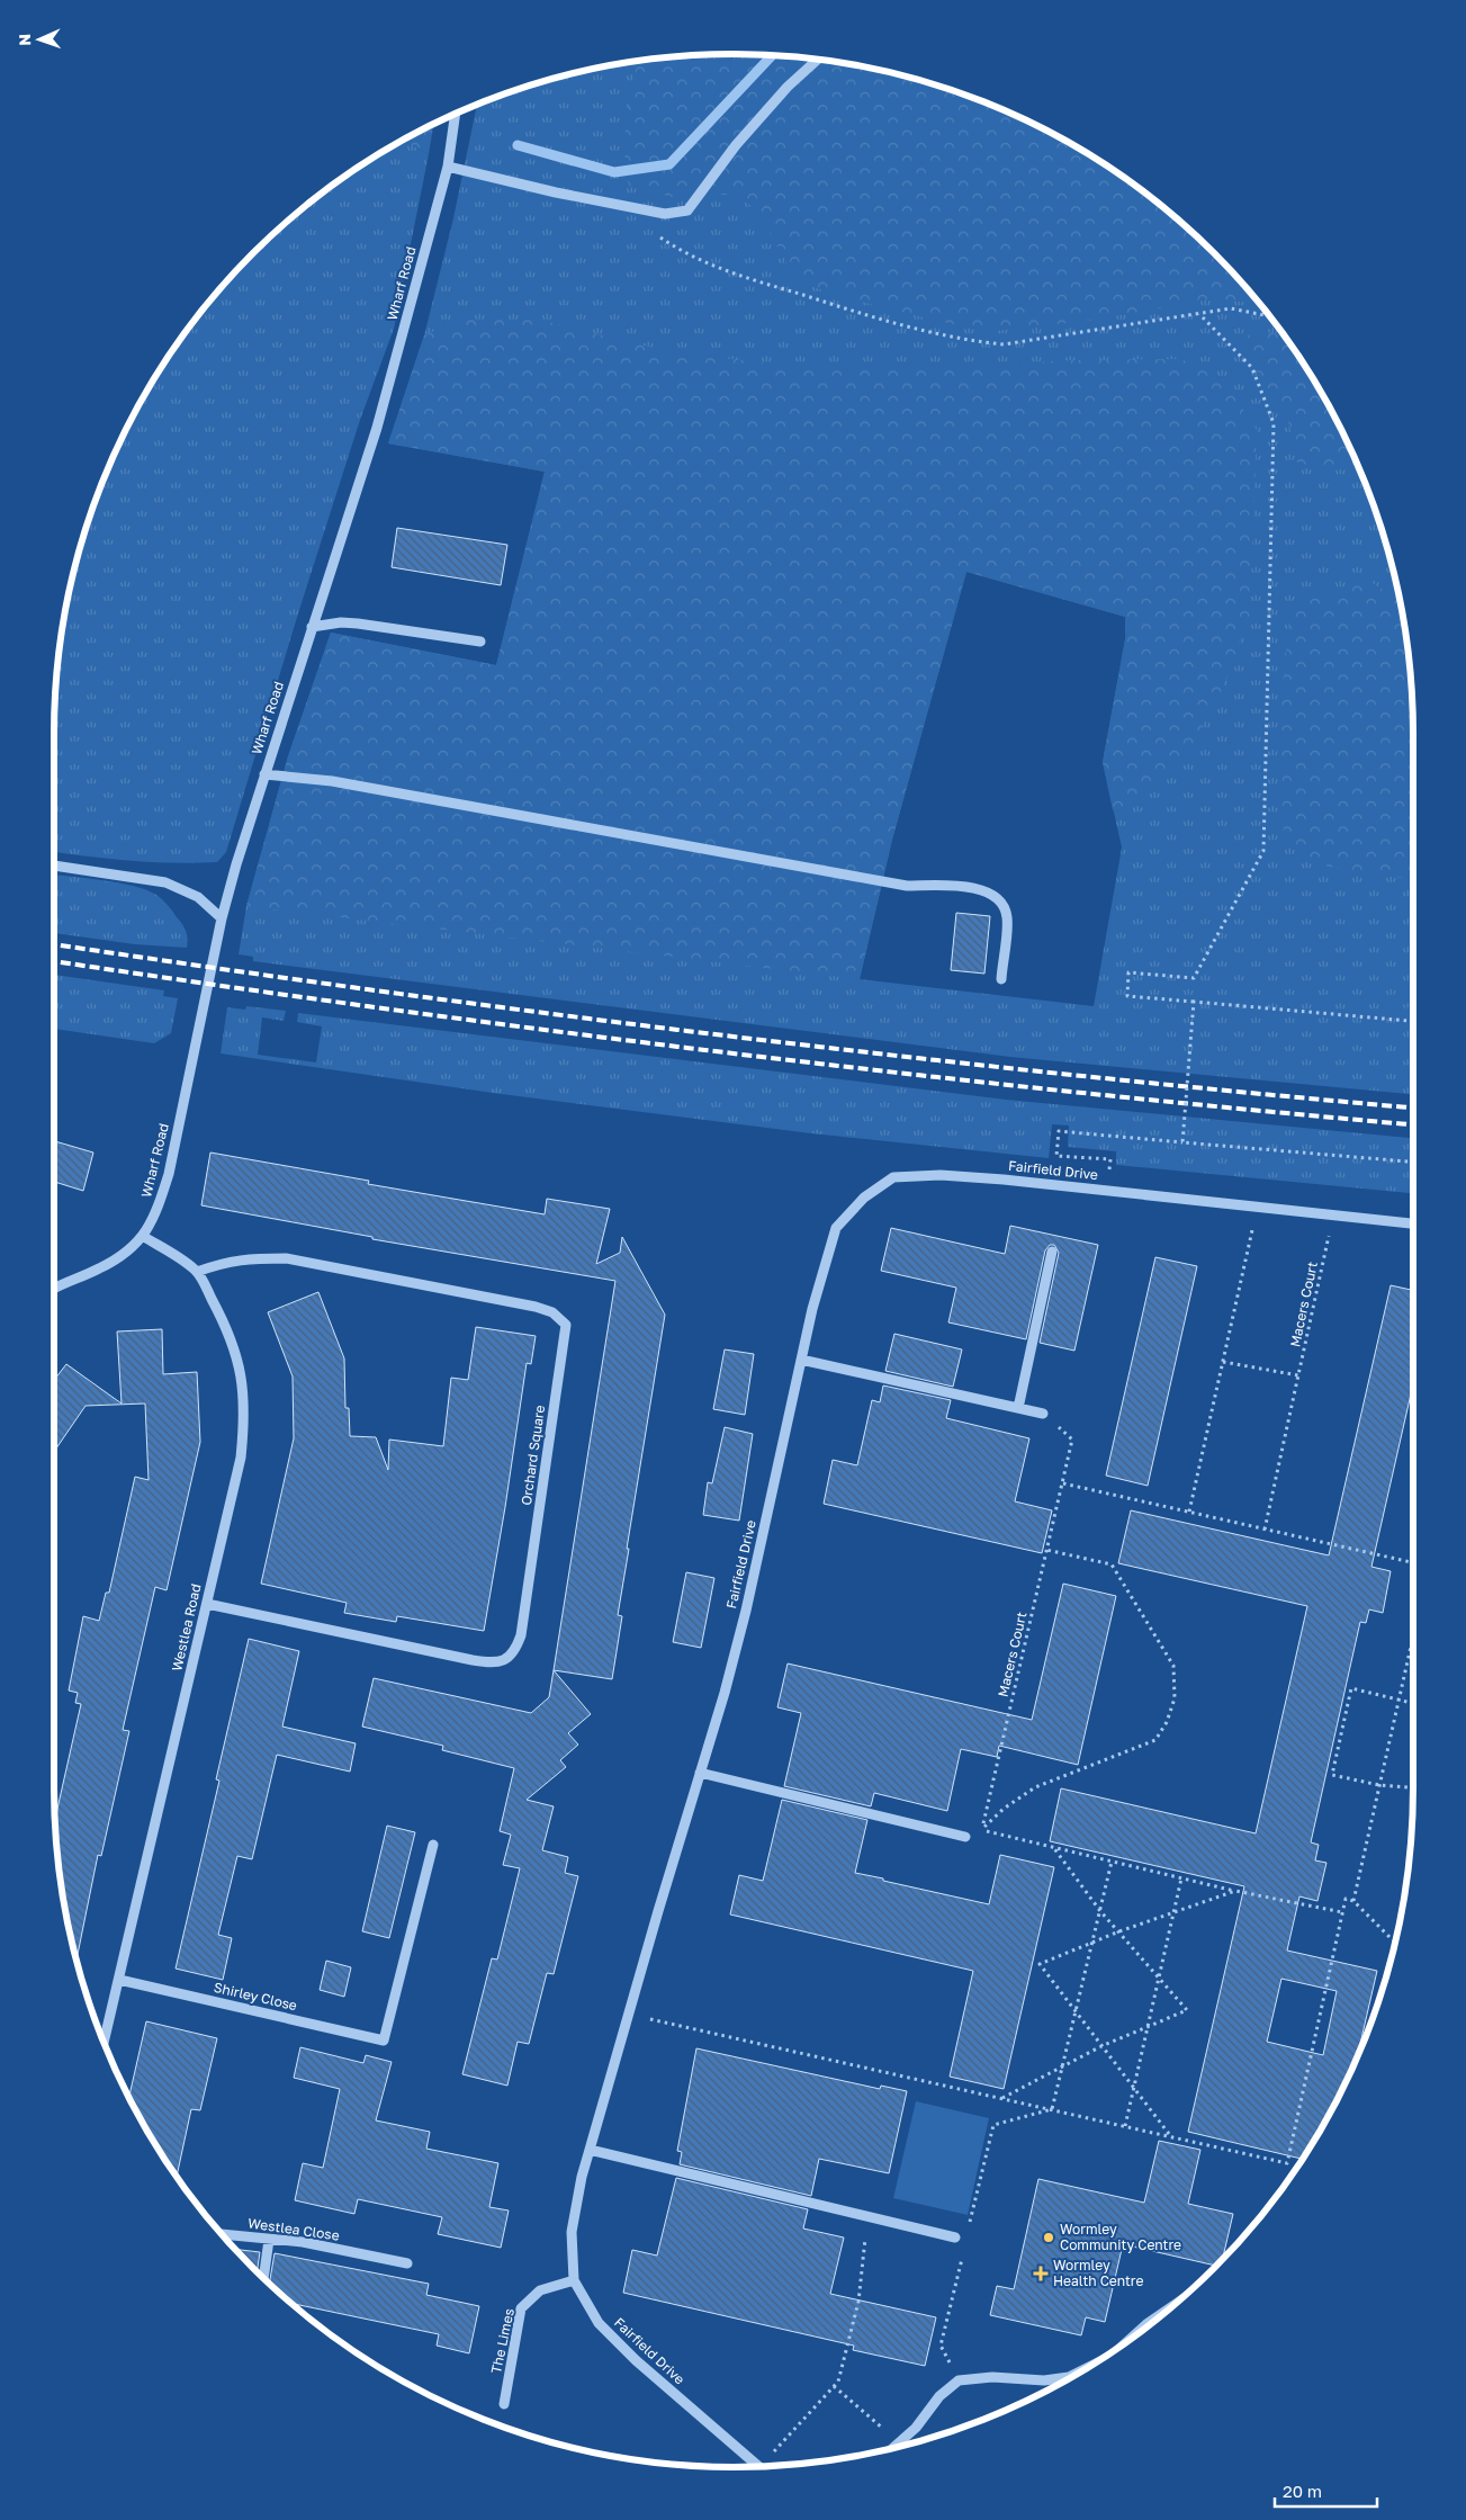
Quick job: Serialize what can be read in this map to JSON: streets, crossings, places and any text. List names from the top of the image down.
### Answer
{
  "streets": {
    "street": [
      "Wharf Road",
      "Fairfield Drive",
      "Orchard Square",
      "Westlea Road",
      "Shirley Close",
      "Westlea Close",
      "The Limes"
    ],
    "path": ["Macers Court"]
  },
  "crossings": [
    ["Wharf Road", "Westlea Road"],
    ["Fairfield Drive", "Macers Court"],
    ["Fairfield Drive", "The Limes"],
    ["Orchard Square", "Westlea Road"],
    ["Westlea Road", "Shirley Close"]
  ],
  "places": {
    "other": ["Wormley Community Centre"],
    "health": ["Wormley Health Centre"]
  },
  "scale_bar": "20 m",
  "north": "left"
}
